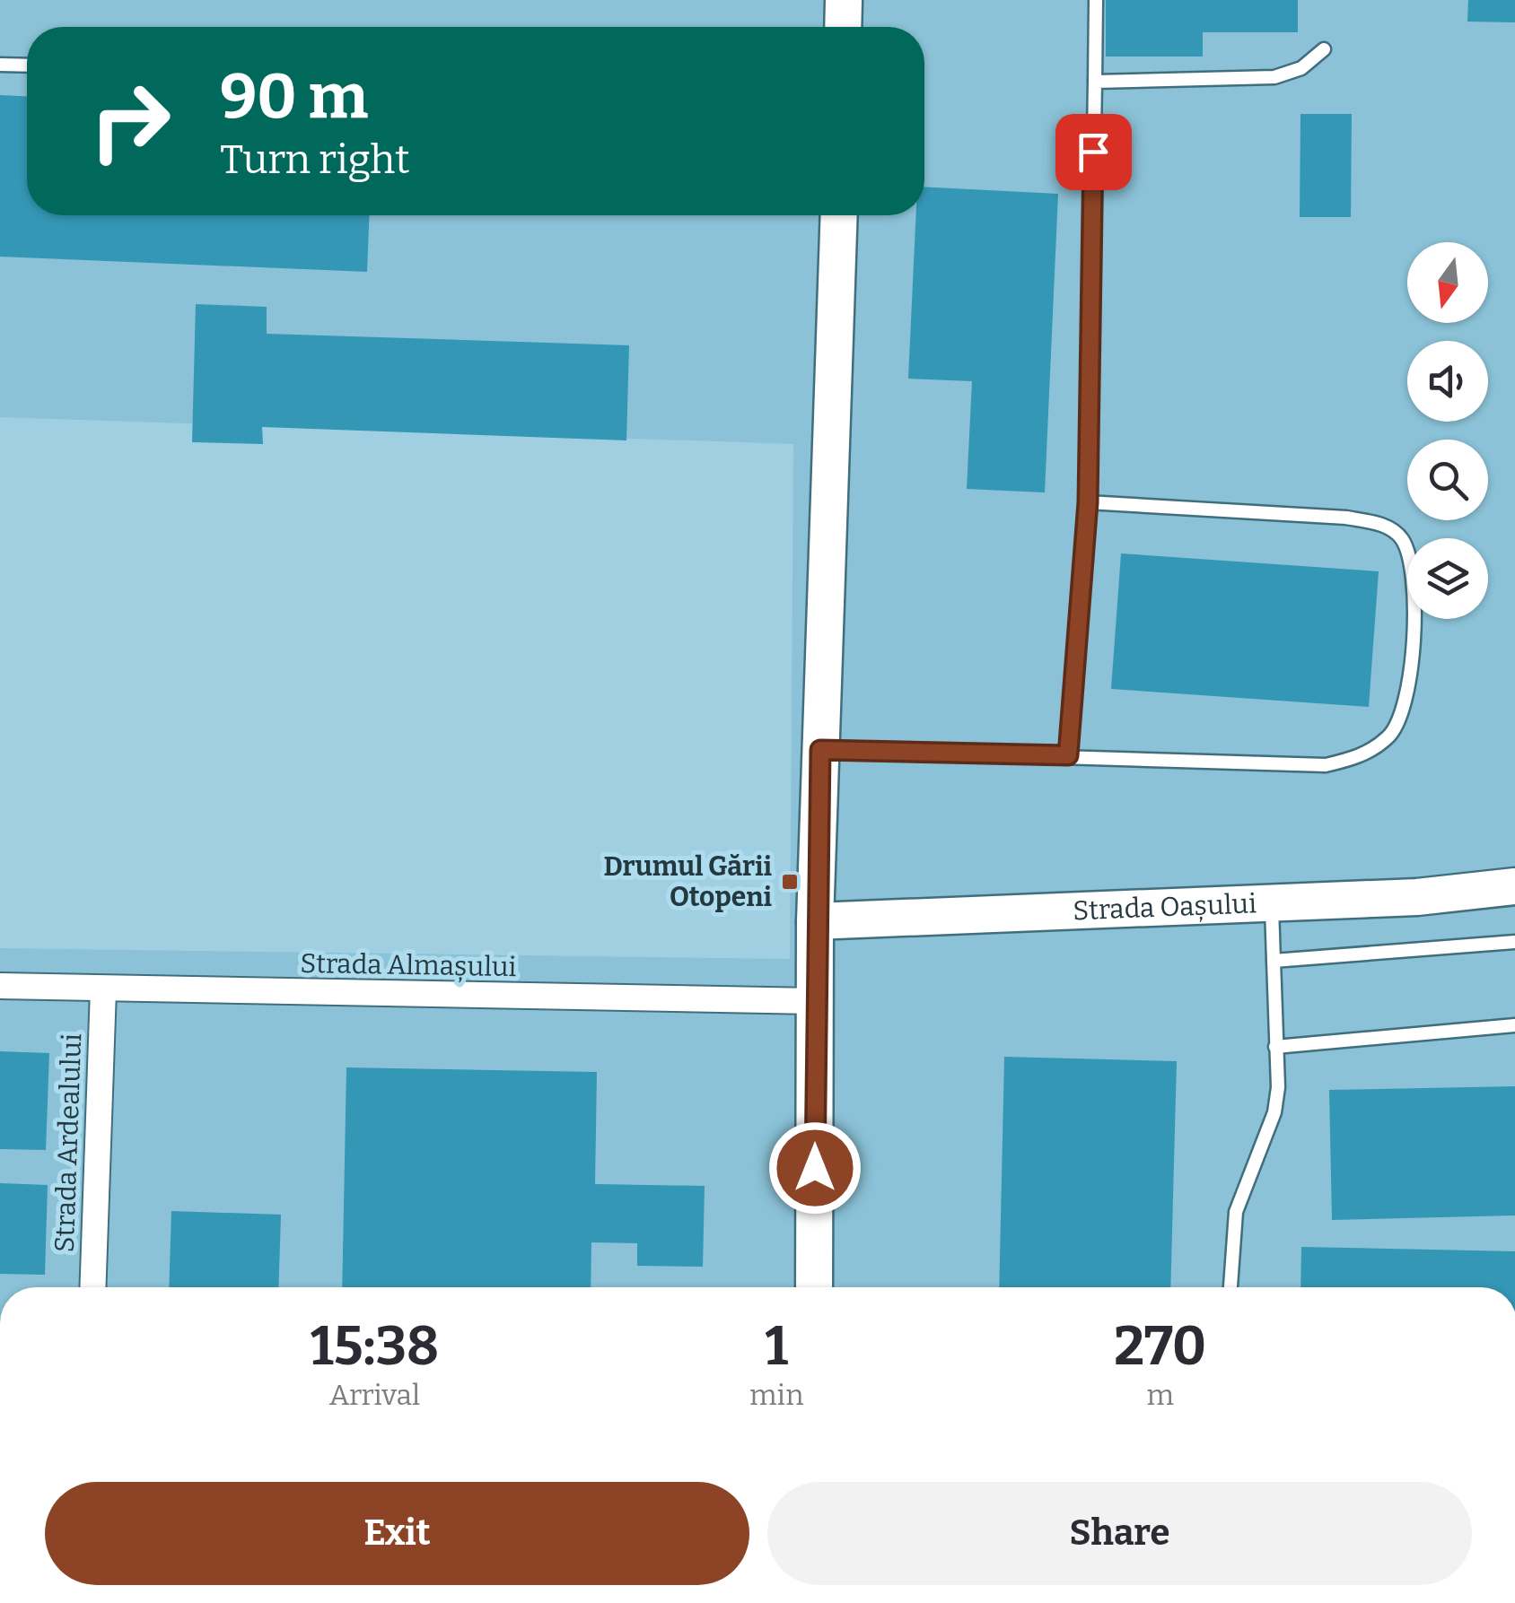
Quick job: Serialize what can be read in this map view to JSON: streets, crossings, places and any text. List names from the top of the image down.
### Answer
{
  "streets": {
    "main road": ["Strada Oașului"],
    "street": ["Strada Almașului", "Strada Ardealului"]
  },
  "crossings": [
    ["Strada Almașului", "Strada Ardealului"]
  ],
  "places": {
    "transit": ["Drumul Gării Otopeni"]
  },
  "north": "bottom",
  "page": {
    "turn": ["90 m", "Turn right"],
    "eta": [
      "15:38",
      "Arrival",
      "1",
      "min",
      "270",
      "m"
    ],
    "buttons": ["Exit", "Share"]
  }
}
